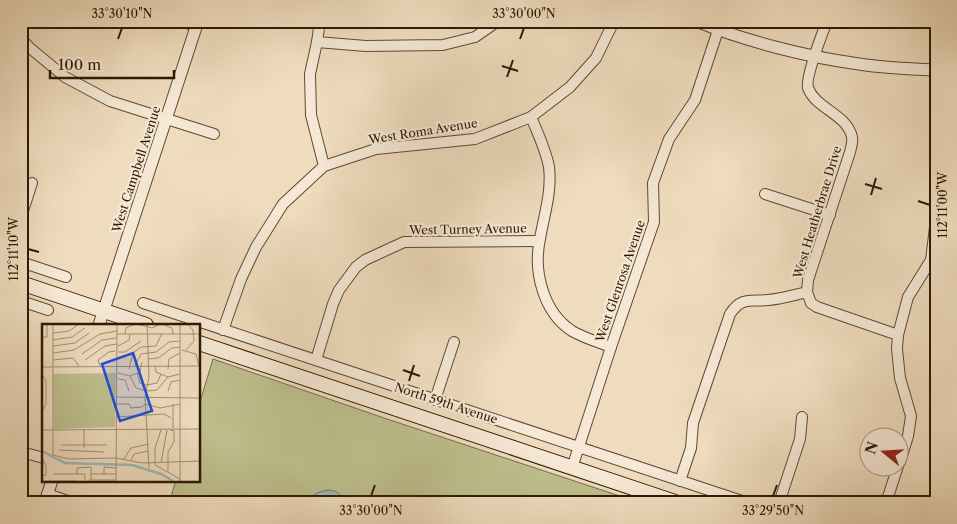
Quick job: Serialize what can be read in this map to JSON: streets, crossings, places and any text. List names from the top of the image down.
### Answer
{
  "streets": {
    "main road": ["North 59th Avenue"],
    "street": [
      "West Roma Avenue",
      "West Campbell Avenue",
      "West Heatherbrae Drive",
      "West Turney Avenue",
      "West Glenrosa Avenue"
    ]
  },
  "crossings": [
    ["West Roma Avenue", "North 59th Avenue"],
    ["West Heatherbrae Drive", "North 59th Avenue"],
    ["West Turney Avenue", "North 59th Avenue"],
    ["West Glenrosa Avenue", "North 59th Avenue"]
  ],
  "scale_bar": "100 m",
  "north": "left",
  "coordinates": [
    "33°30'10\"N",
    "33°30'00\"N",
    "112°11'00\"W",
    "112°11'10\"W",
    "33°29'50\"N"
  ]
}
